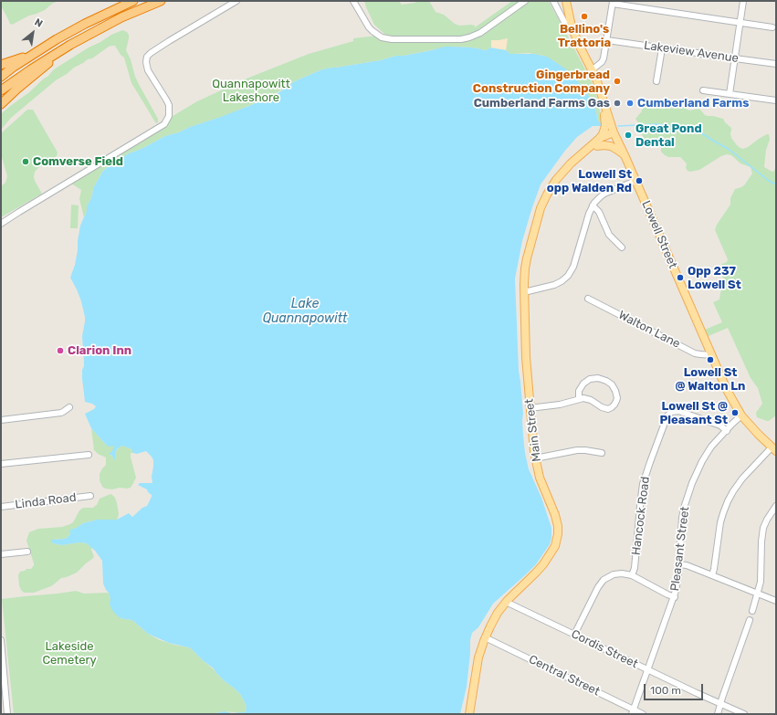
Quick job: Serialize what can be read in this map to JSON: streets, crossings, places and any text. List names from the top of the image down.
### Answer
{
  "streets": {
    "main road": ["Lowell Street", "Main Street"],
    "street": [
      "Lakeview Avenue",
      "Walton Lane",
      "Linda Road",
      "Hancock Road",
      "Pleasant Street",
      "Cordis Street",
      "Central Street"
    ]
  },
  "crossings": [
    ["Lowell Street", "Walton Lane"],
    ["Lowell Street", "Main Street"],
    ["Lowell Street", "Pleasant Street"],
    ["Main Street", "Cordis Street"],
    ["Main Street", "Central Street"],
    ["Hancock Road", "Pleasant Street"],
    ["Pleasant Street", "Cordis Street"],
    ["Pleasant Street", "Central Street"]
  ],
  "water": ["Lake Quannapowitt"],
  "parks": ["Quannapowitt Lakeshore", "Lakeside Cemetery"],
  "places": [
    "Bellino's Trattoria",
    "Gingerbread Construction Company",
    "Cumberland Farms Gas",
    "Cumberland Farms",
    "Great Pond Dental",
    "Comverse Field",
    "Lowell St opp Walden Rd",
    "Opp 237 Lowell St",
    "Clarion Inn",
    "Lowell St @ Walton Ln",
    "Lowell St @ Pleasant St"
  ],
  "scale_bar": "100 m",
  "north": "top right"
}
